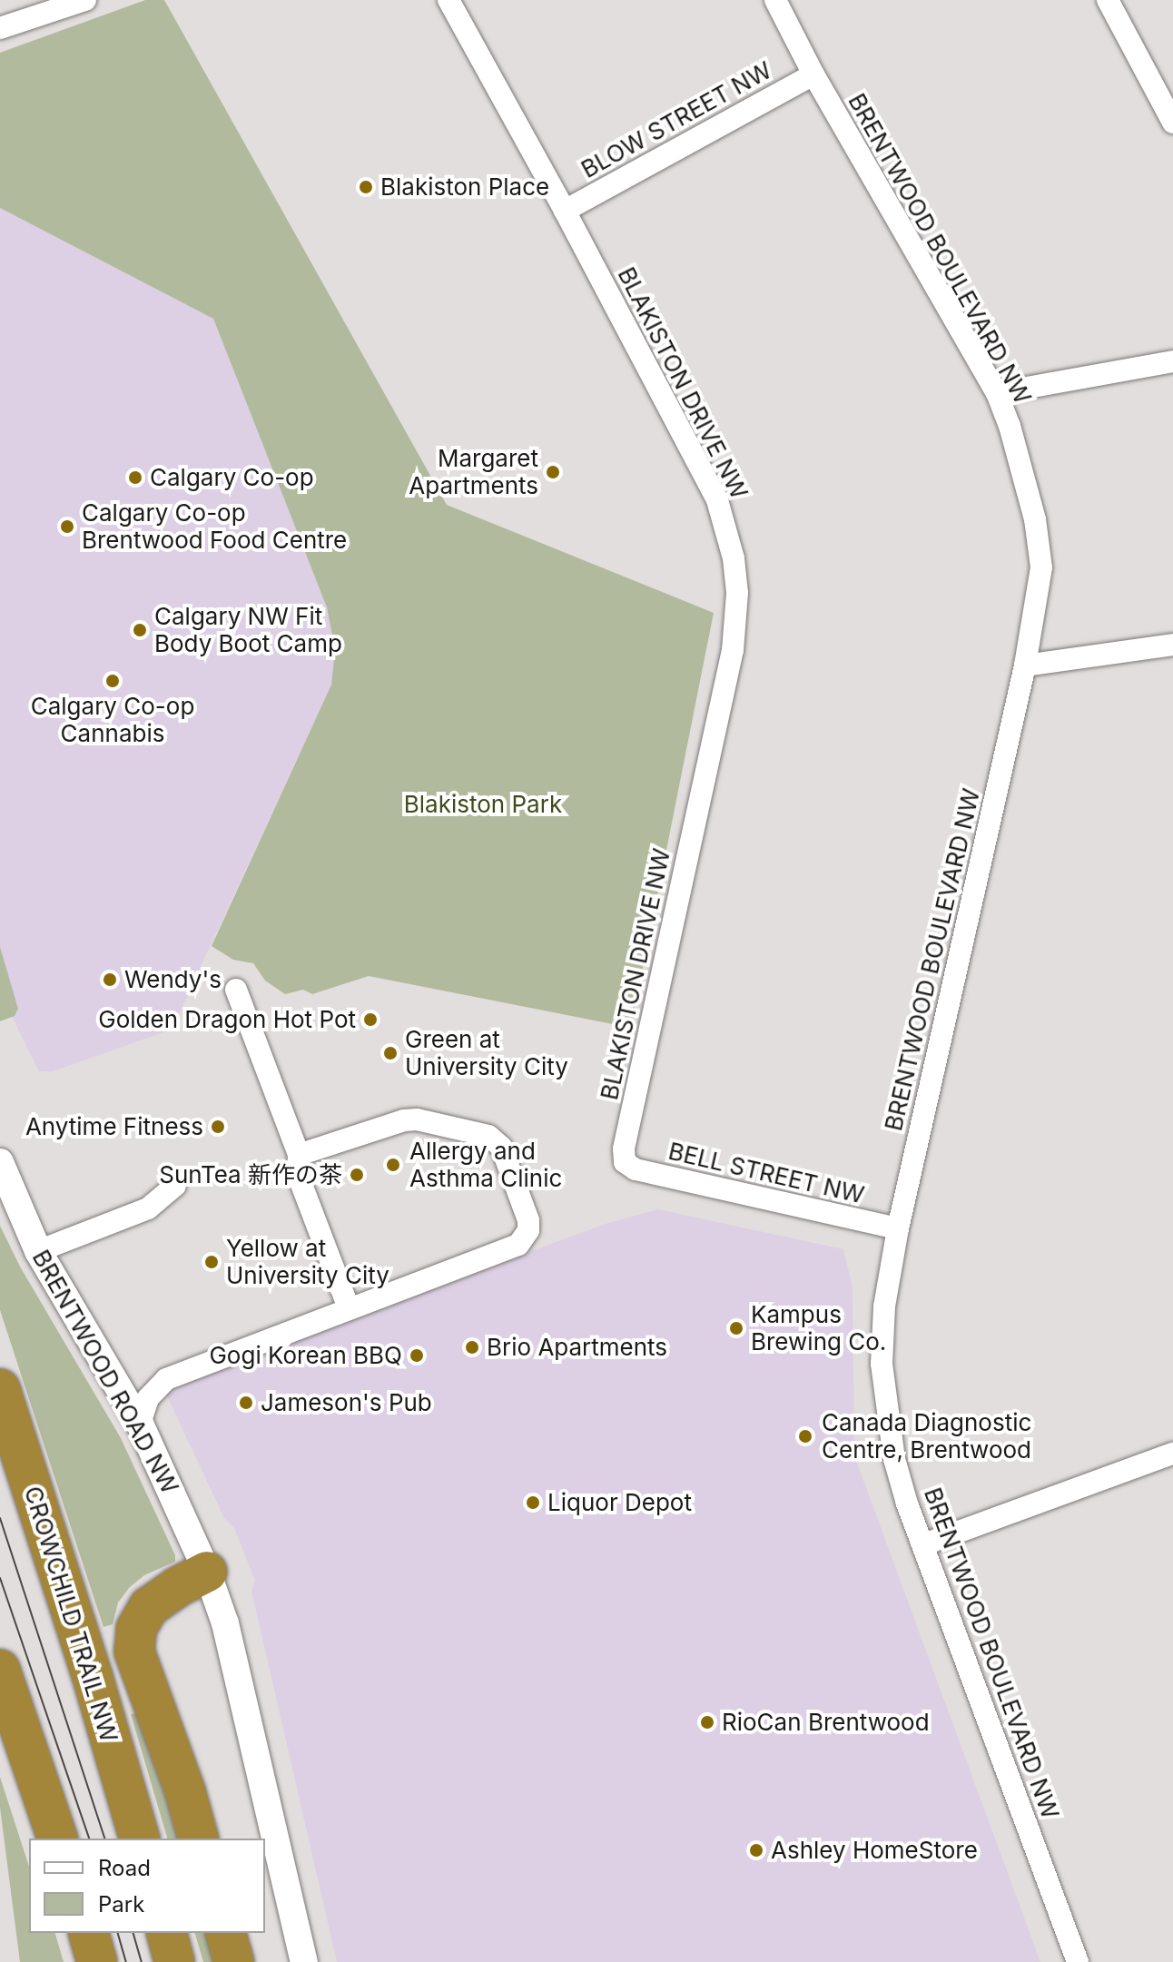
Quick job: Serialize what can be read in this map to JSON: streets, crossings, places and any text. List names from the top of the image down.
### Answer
{
  "streets": {
    "highway": ["CROWCHILD TRAIL NW"],
    "street": [
      "BLOW STREET NW",
      "BRENTWOOD BOULEVARD NW",
      "BLAKISTON DRIVE NW",
      "BELL STREET NW",
      "BRENTWOOD ROAD NW"
    ]
  },
  "crossings": [
    ["BLOW STREET NW", "BRENTWOOD BOULEVARD NW"],
    ["BLOW STREET NW", "BLAKISTON DRIVE NW"],
    ["BRENTWOOD BOULEVARD NW", "BELL STREET NW"],
    ["BLAKISTON DRIVE NW", "BELL STREET NW"]
  ],
  "parks": ["Blakiston Park"],
  "places": [
    "Blakiston Place",
    "Margaret Apartments",
    "Calgary Co-op",
    "Calgary Co-op Brentwood Food Centre",
    "Calgary NW Fit Body Boot Camp",
    "Calgary Co-op Cannabis",
    "Wendy's",
    "Golden Dragon Hot Pot",
    "Green at University City",
    "Anytime Fitness",
    "Allergy and Asthma Clinic",
    "SunTea 新作の茶",
    "Yellow at University City",
    "Kampus Brewing Co.",
    "Brio Apartments",
    "Gogi Korean BBQ",
    "Jameson's Pub",
    "Canada Diagnostic Centre, Brentwood",
    "Liquor Depot",
    "RioCan Brentwood",
    "Ashley HomeStore"
  ],
  "legend": ["Road", "Park"]
}
